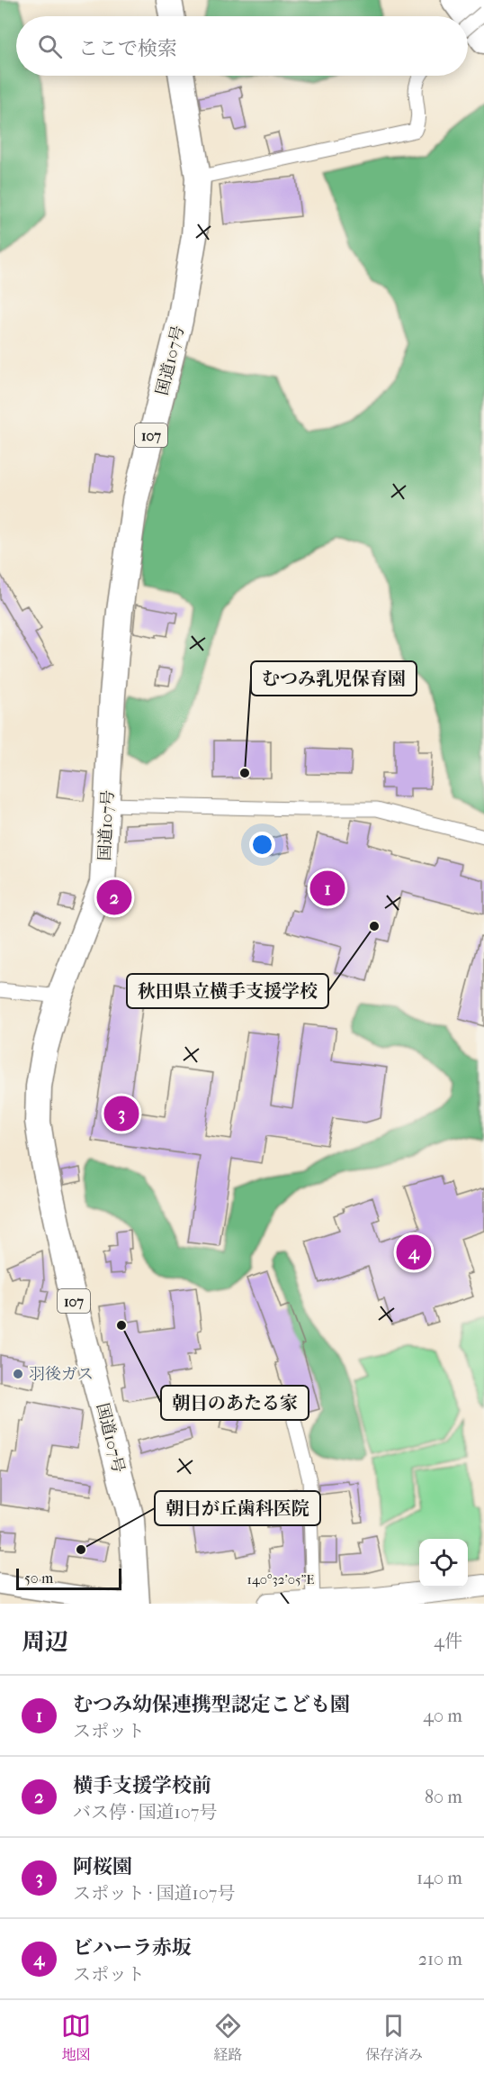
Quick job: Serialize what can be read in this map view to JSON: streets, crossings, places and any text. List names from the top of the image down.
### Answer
{
  "streets": {
    "highway": ["国道107号", "107"]
  },
  "places": [
    "むつみ乳児保育園",
    "秋田県立横手支援学校",
    "朝日のあたる家",
    "羽後ガス",
    "朝日が丘歯科医院"
  ],
  "scale_bar": "50 m",
  "page": {
    "search": "ここで検索",
    "pins": [
      "1",
      "2",
      "3",
      "4"
    ],
    "scale": "50 m",
    "heading": ["周辺", "4件"],
    "list": [
      {
        "mark": "1",
        "name": "むつみ幼保連携型認定こども園",
        "note": "スポット",
        "value": "40 m"
      },
      {
        "mark": "2",
        "name": "横手支援学校前",
        "note": "バス停 · 国道107号",
        "value": "80 m"
      },
      {
        "mark": "3",
        "name": "阿桜園",
        "note": "スポット · 国道107号",
        "value": "140 m"
      },
      {
        "mark": "4",
        "name": "ビハーラ赤坂",
        "note": "スポット",
        "value": "210 m"
      }
    ],
    "nav": ["地図", "経路", "保存済み"]
  },
  "coordinates": ["140°32'05\"E"]
}
